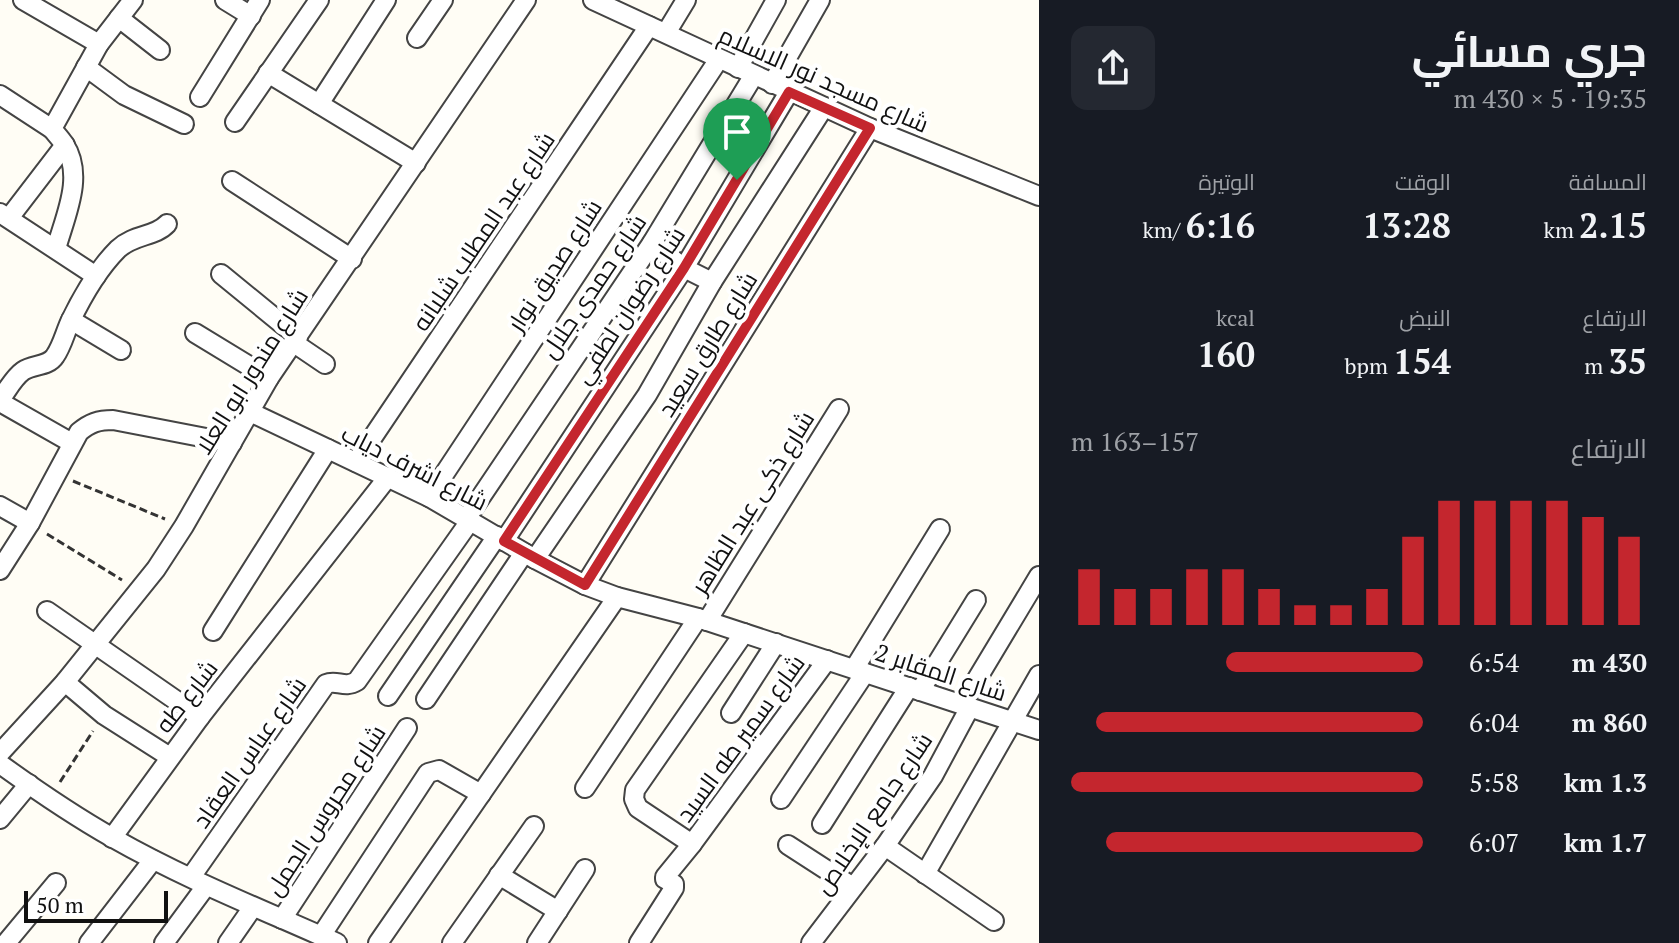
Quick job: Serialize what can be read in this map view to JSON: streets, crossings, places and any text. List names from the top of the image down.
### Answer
{
  "streets": {
    "street": [
      "شارع مسجد نور الاسلام",
      "شارع عبد المطلب شلبانه",
      "شارع صديق نوار",
      "شارع حمدى جلال",
      "شارع رضوان لطفي",
      "شارع طارق سعيد",
      "شارع مندور ابو العلا",
      "شارع اشرف دياب",
      "شارع ذكى عبد الظاهر",
      "شارع المقابر 2",
      "شارع طه",
      "شارع سمير طه السيد",
      "شارع عباس العقاد",
      "شارع محروس الجمل",
      "شارع جامع الإخلاص"
    ]
  },
  "crossings": [
    ["شارع مسجد نور الاسلام", "شارع عبد المطلب شلبانه"],
    ["شارع مسجد نور الاسلام", "شارع صديق نوار"],
    ["شارع مسجد نور الاسلام", "شارع حمدى جلال"],
    ["شارع مسجد نور الاسلام", "شارع رضوان لطفي"],
    ["شارع مسجد نور الاسلام", "شارع طارق سعيد"],
    ["شارع عبد المطلب شلبانه", "شارع اشرف دياب"],
    ["شارع صديق نوار", "شارع اشرف دياب"],
    ["شارع حمدى جلال", "شارع اشرف دياب"],
    ["شارع حمدى جلال", "شارع عباس العقاد"],
    ["شارع رضوان لطفي", "شارع اشرف دياب"],
    ["شارع طارق سعيد", "شارع اشرف دياب"],
    ["شارع مندور ابو العلا", "شارع اشرف دياب"],
    ["شارع اشرف دياب", "شارع ذكى عبد الظاهر"],
    ["شارع اشرف دياب", "شارع المقابر 2"],
    ["شارع اشرف دياب", "شارع طه"],
    ["شارع اشرف دياب", "شارع سمير طه السيد"],
    ["شارع اشرف دياب", "شارع عباس العقاد"],
    ["شارع المقابر 2", "شارع سمير طه السيد"],
    ["شارع المقابر 2", "شارع جامع الإخلاص"]
  ],
  "scale_bar": "50 m",
  "page": {
    "heading": ["جري مسائي", "19:35 · 5 × 430 m"],
    "stats": [
      ["المسافة", "2.15 km"],
      ["الوقت", "13:28"],
      ["الوتيرة", "6:16 /km"],
      ["الارتفاع", "35 m"],
      ["النبض", "154 bpm"],
      ["kcal", "160"]
    ],
    "chart": ["الارتفاع", "157–163 m"],
    "list": [
      {
        "name": "430 m",
        "note": "6:54"
      },
      {
        "name": "860 m",
        "note": "6:04"
      },
      {
        "name": "1.3 km",
        "note": "5:58"
      },
      {
        "name": "1.7 km",
        "note": "6:07"
      }
    ],
    "scale": "50 m"
  }
}
